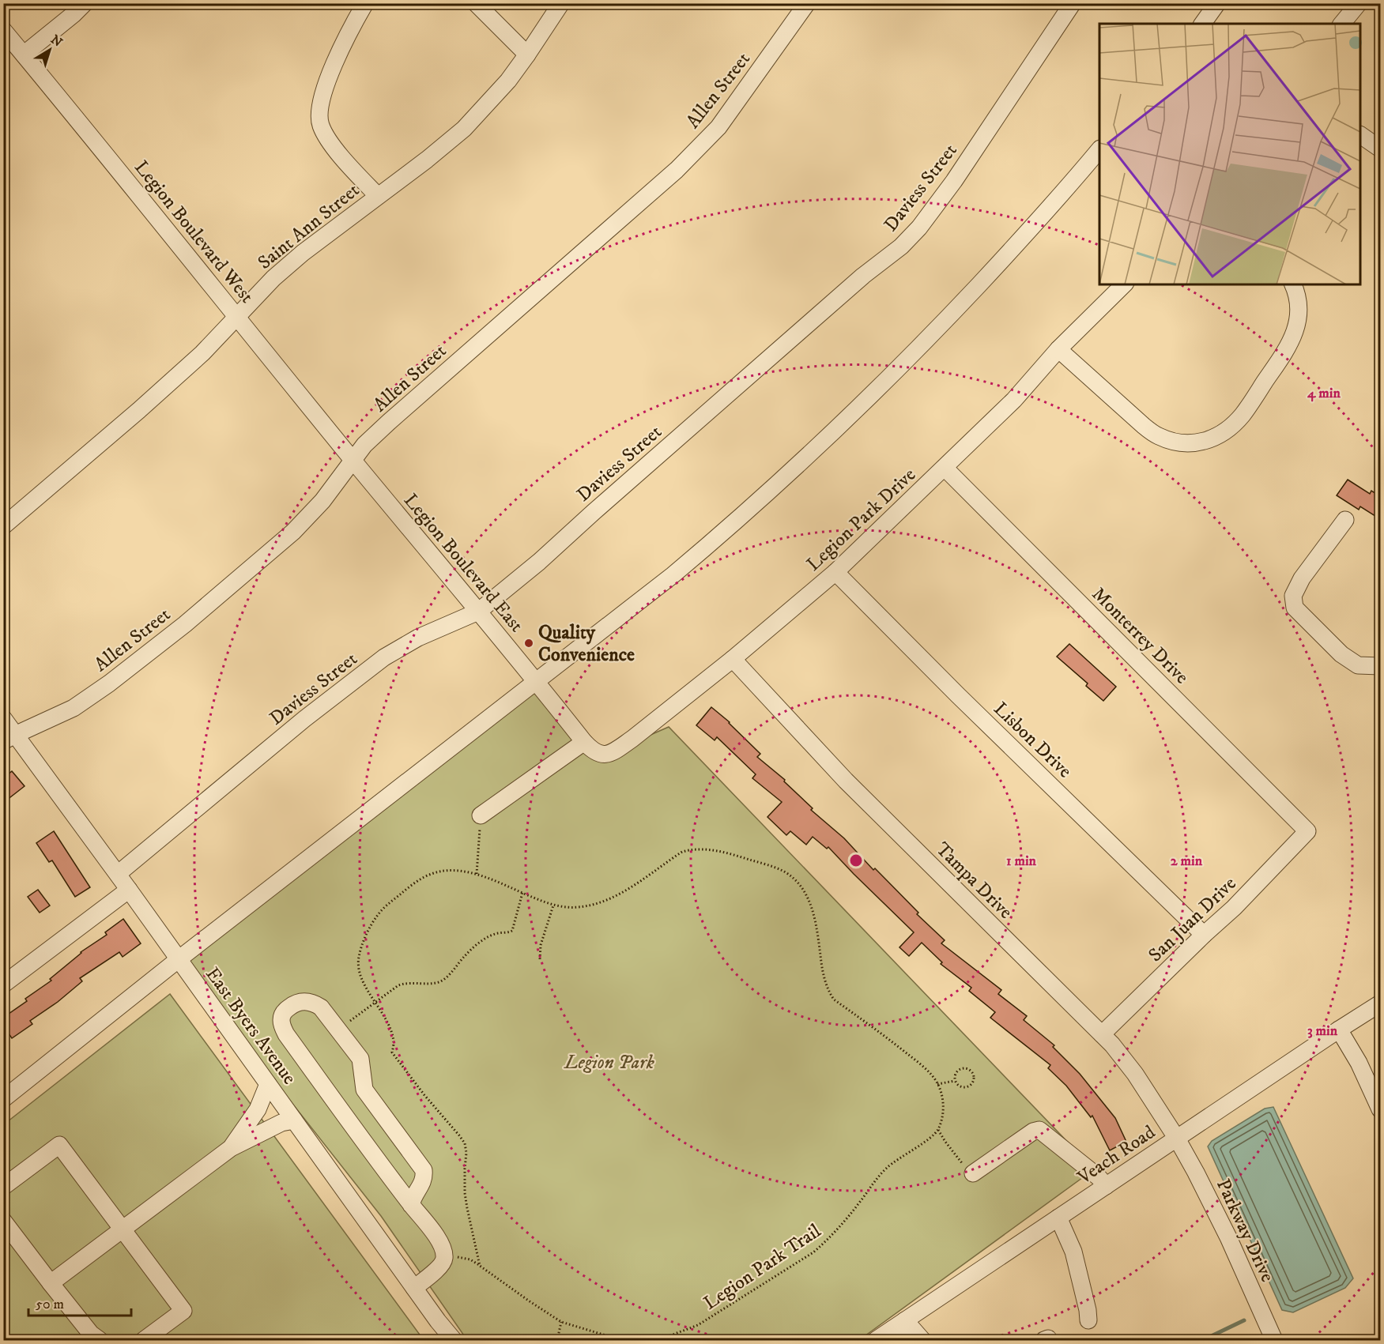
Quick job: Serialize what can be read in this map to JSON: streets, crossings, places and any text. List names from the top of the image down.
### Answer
{
  "streets": {
    "street": [
      "Allen Street",
      "Daviess Street",
      "Saint Ann Street",
      "Legion Boulevard West",
      "Legion Park Drive",
      "Legion Boulevard East",
      "Monterrey Drive",
      "Lisbon Drive",
      "Tampa Drive",
      "San Juan Drive",
      "East Byers Avenue",
      "Veach Road",
      "Parkway Drive"
    ],
    "path": ["Legion Park Trail"]
  },
  "crossings": [
    ["Allen Street", "Legion Boulevard West"],
    ["Allen Street", "Legion Boulevard East"],
    ["Allen Street", "East Byers Avenue"],
    ["Daviess Street", "Legion Boulevard East"],
    ["Daviess Street", "East Byers Avenue"],
    ["Saint Ann Street", "Legion Boulevard West"],
    ["Legion Boulevard West", "Legion Boulevard East"],
    ["Legion Park Drive", "Legion Boulevard East"],
    ["Legion Park Drive", "Monterrey Drive"],
    ["Legion Park Drive", "Lisbon Drive"],
    ["Legion Park Drive", "Tampa Drive"],
    ["Monterrey Drive", "San Juan Drive"],
    ["Lisbon Drive", "San Juan Drive"],
    ["Tampa Drive", "San Juan Drive"],
    ["Tampa Drive", "Veach Road"],
    ["Tampa Drive", "Parkway Drive"],
    ["Veach Road", "Parkway Drive"]
  ],
  "parks": ["Legion Park"],
  "places": ["Quality Convenience"],
  "scale_bar": "50 m",
  "north": "top right",
  "rings": [
    "4 min",
    "1 min",
    "2 min",
    "3 min"
  ]
}
